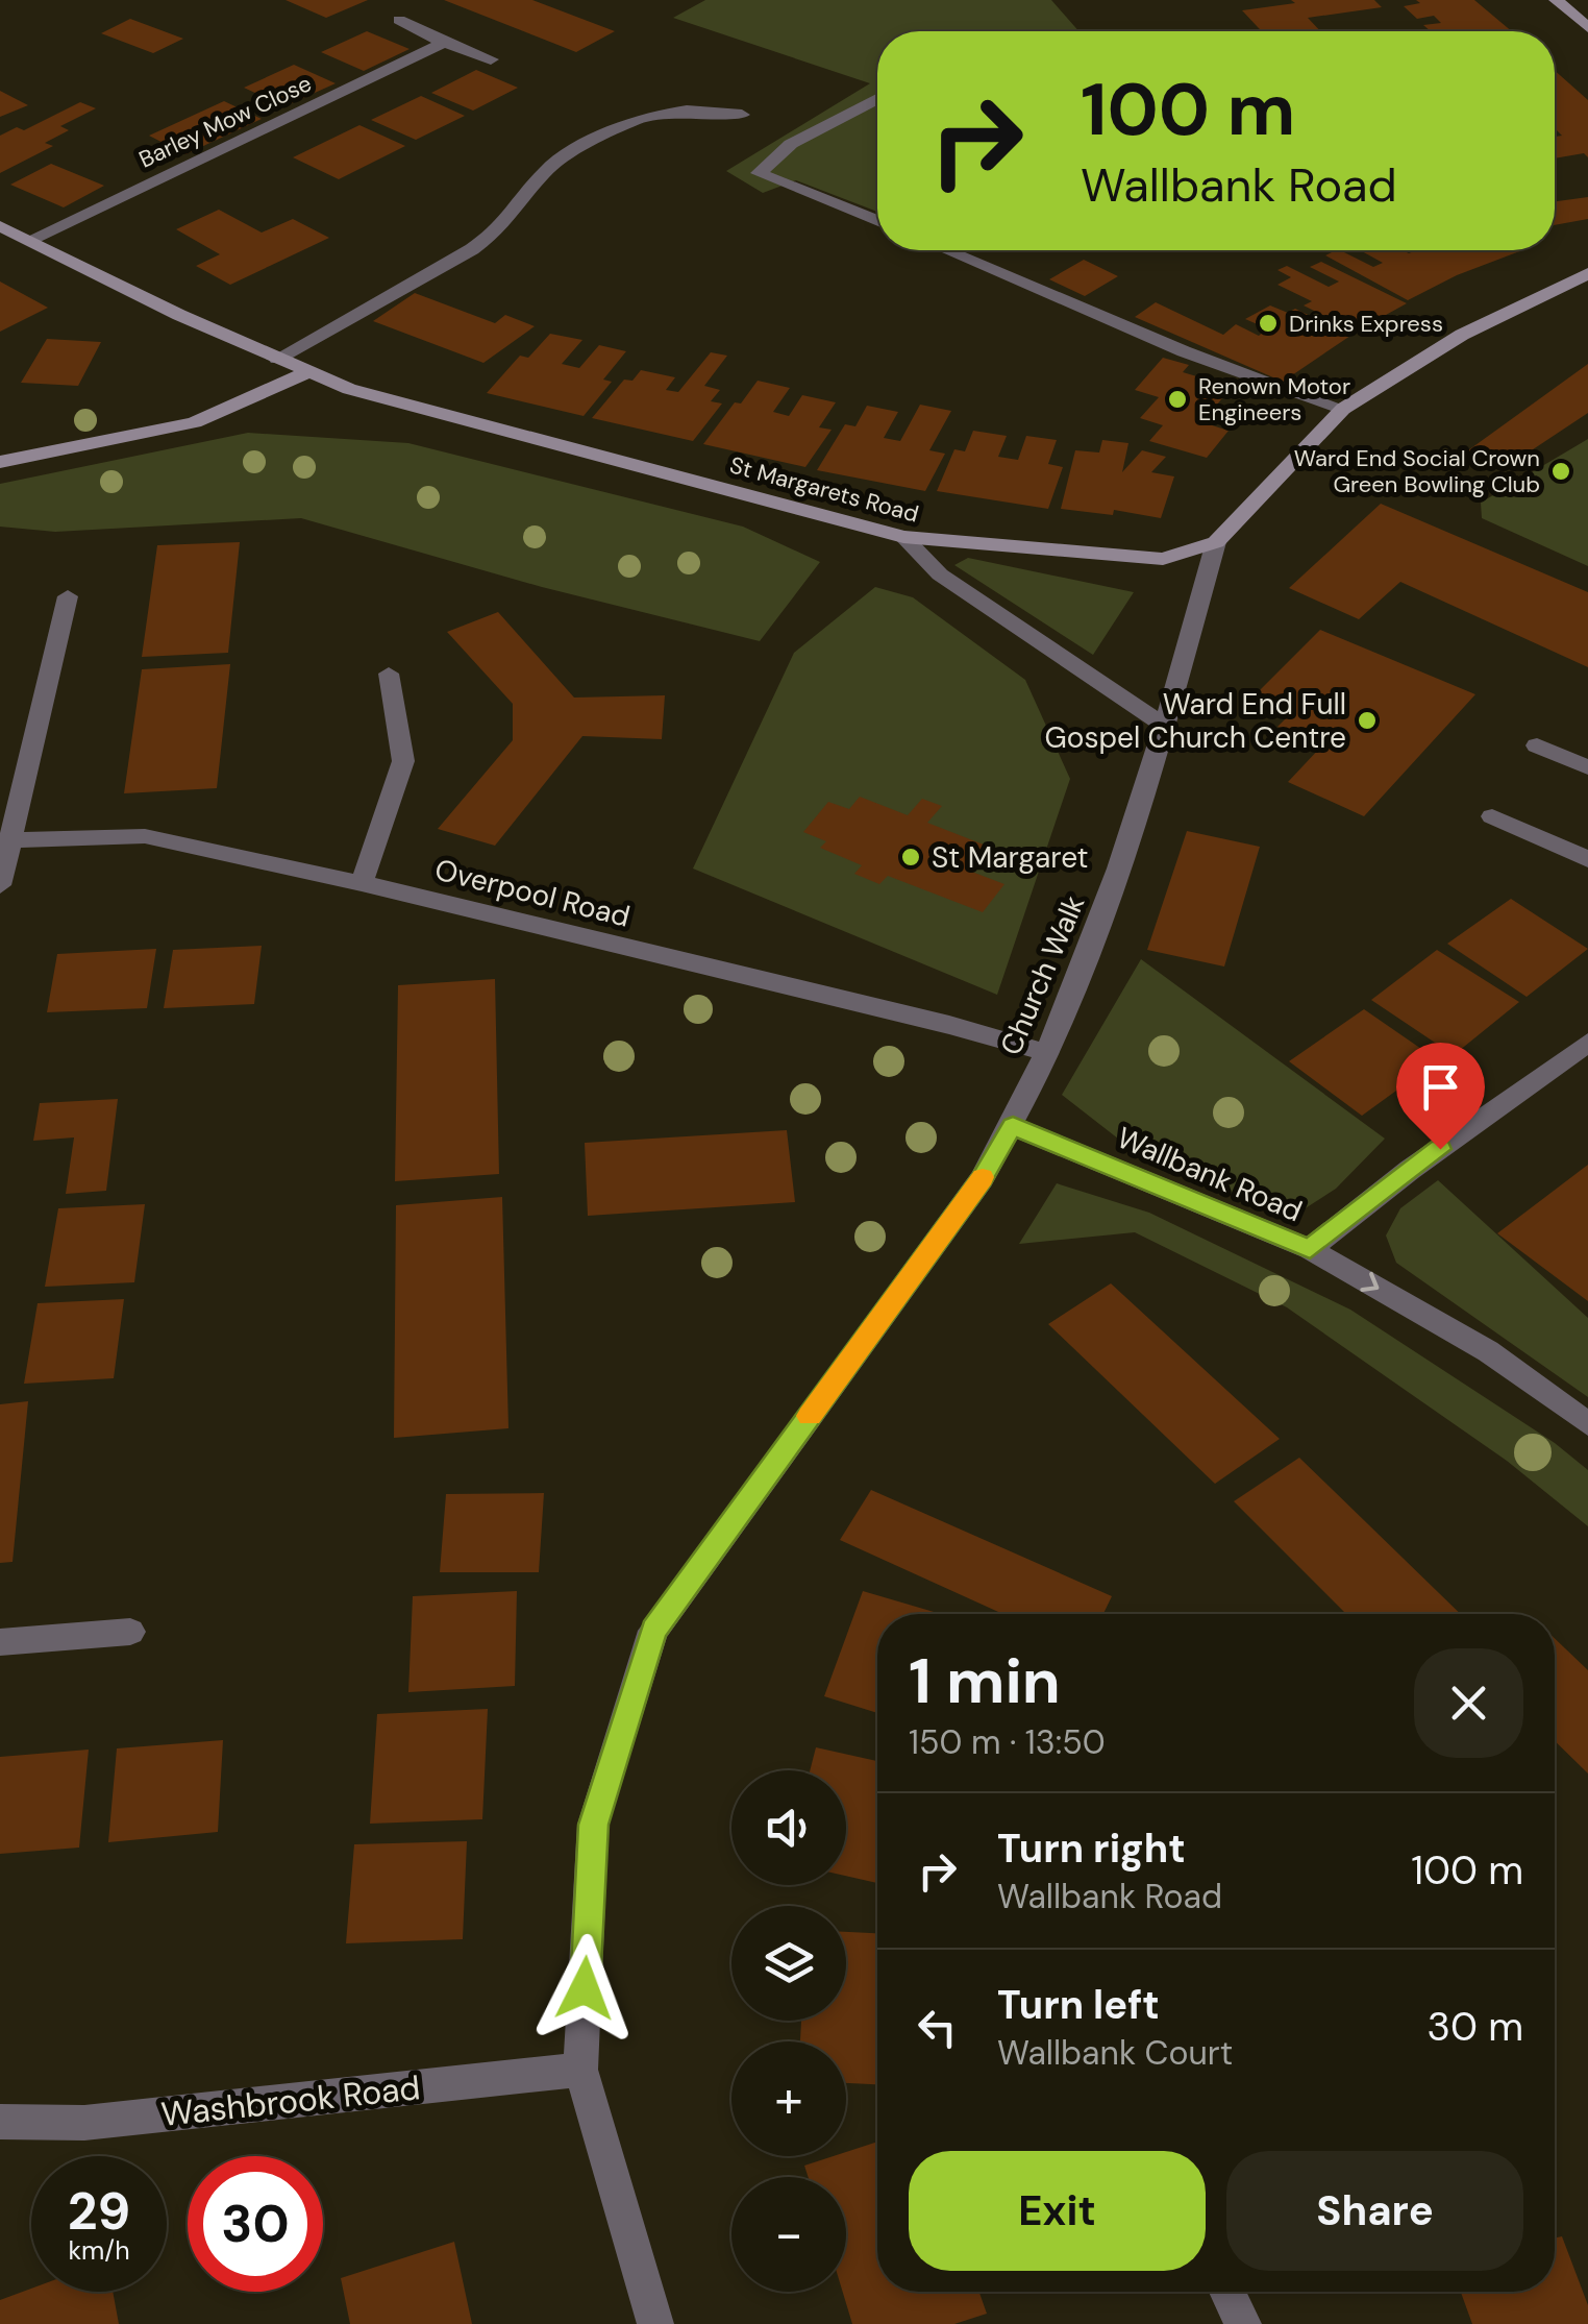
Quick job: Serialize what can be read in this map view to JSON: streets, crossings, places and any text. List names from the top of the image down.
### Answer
{
  "streets": {
    "street": [
      "Barley Mow Close",
      "St Margarets Road",
      "Overpool Road",
      "Church Walk",
      "Wallbank Road",
      "Washbrook Road"
    ]
  },
  "crossings": [
    ["Barley Mow Close", "St Margarets Road"],
    ["St Margarets Road", "Church Walk"],
    ["Overpool Road", "Church Walk"],
    ["Church Walk", "Wallbank Road"],
    ["Church Walk", "Washbrook Road"]
  ],
  "one_way": ["Wallbank Road"],
  "places": [
    "Drinks Express",
    "Renown Motor Engineers",
    "Ward End Social Crown Green Bowling Club",
    "Ward End Full Gospel Church Centre",
    "St Margaret"
  ],
  "page": {
    "turn": ["100 m", "Wallbank Road"],
    "heading": ["1 min", "150 m · 13:50"],
    "map_buttons": ["+", "−"],
    "list": [
      {
        "name": "Turn right",
        "note": "Wallbank Road",
        "value": "100 m"
      },
      {
        "name": "Turn left",
        "note": "Wallbank Court",
        "value": "30 m"
      }
    ],
    "buttons": ["Exit", "Share"],
    "speed": "29 km/h",
    "limit": "30"
  }
}
